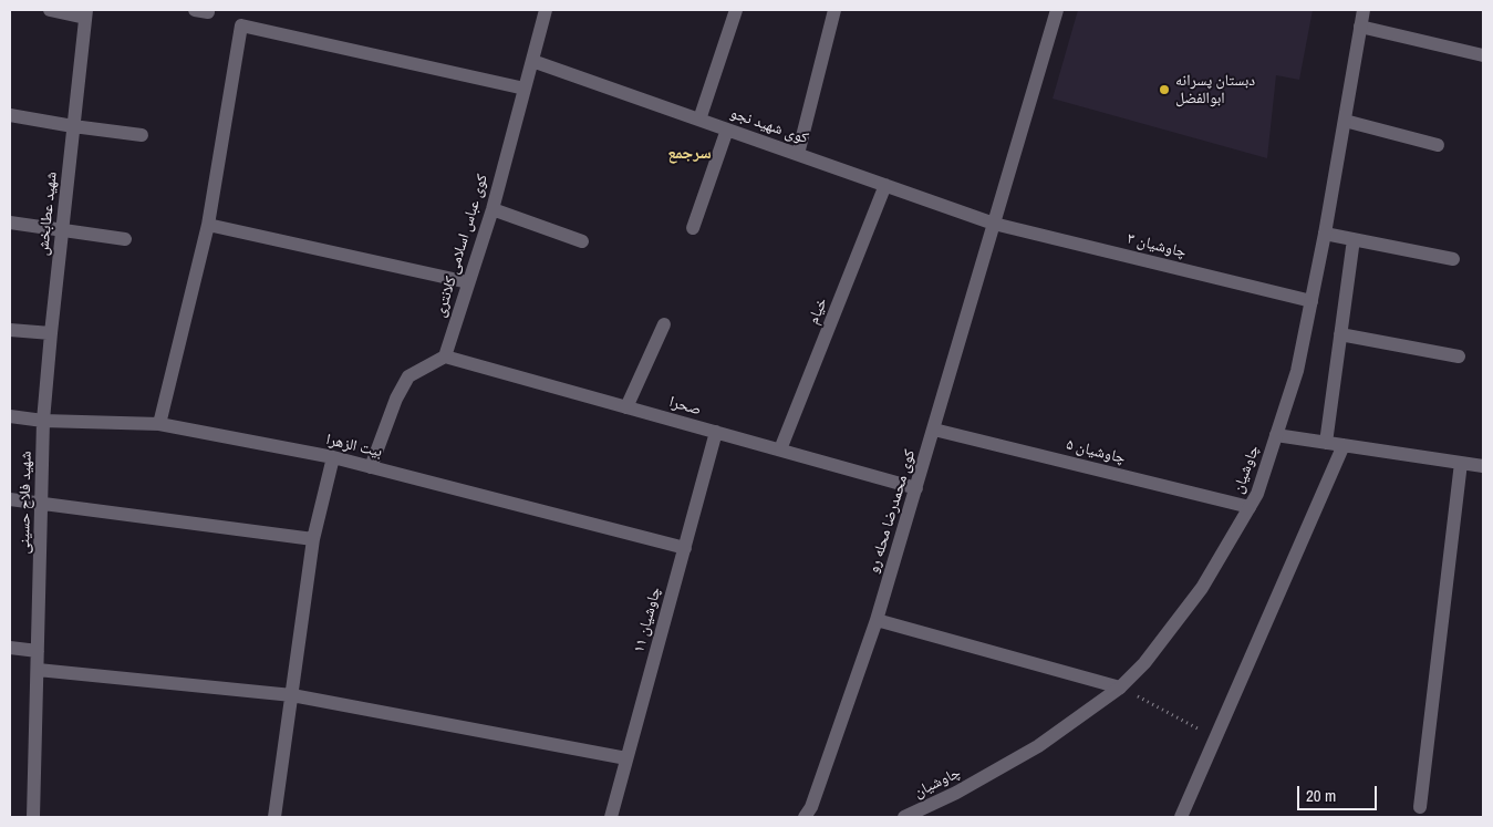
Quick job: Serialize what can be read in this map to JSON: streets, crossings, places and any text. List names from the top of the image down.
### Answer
{
  "streets": {
    "street": [
      "کوی شهید نجو",
      "شهید عطابخش",
      "کوی عباس اسلامی کلانتری",
      "چاوشیان ۳",
      "خیام",
      "صحرا",
      "بیت الزهرا",
      "چاوشیان ۵",
      "چاوشیان",
      "شهید فلاح حسینی",
      "کوی محمدرضا محله رو",
      "چاوشیان ۱۱"
    ]
  },
  "crossings": [
    ["کوی شهید نجو", "کوی عباس اسلامی کلانتری"],
    ["کوی شهید نجو", "چاوشیان ۳"],
    ["کوی شهید نجو", "خیام"],
    ["کوی شهید نجو", "کوی محمدرضا محله رو"],
    ["شهید عطابخش", "بیت الزهرا"],
    ["شهید عطابخش", "شهید فلاح حسینی"],
    ["کوی عباس اسلامی کلانتری", "صحرا"],
    ["چاوشیان ۳", "چاوشیان"],
    ["چاوشیان ۳", "کوی محمدرضا محله رو"],
    ["خیام", "صحرا"],
    ["صحرا", "کوی محمدرضا محله رو"],
    ["صحرا", "چاوشیان ۱۱"],
    ["بیت الزهرا", "شهید فلاح حسینی"],
    ["بیت الزهرا", "چاوشیان ۱۱"],
    ["چاوشیان ۵", "چاوشیان"],
    ["چاوشیان ۵", "کوی محمدرضا محله رو"]
  ],
  "districts": ["سرجمع"],
  "places": ["دبستان پسرانه ابوالفضل"],
  "scale_bar": "20 m"
}
